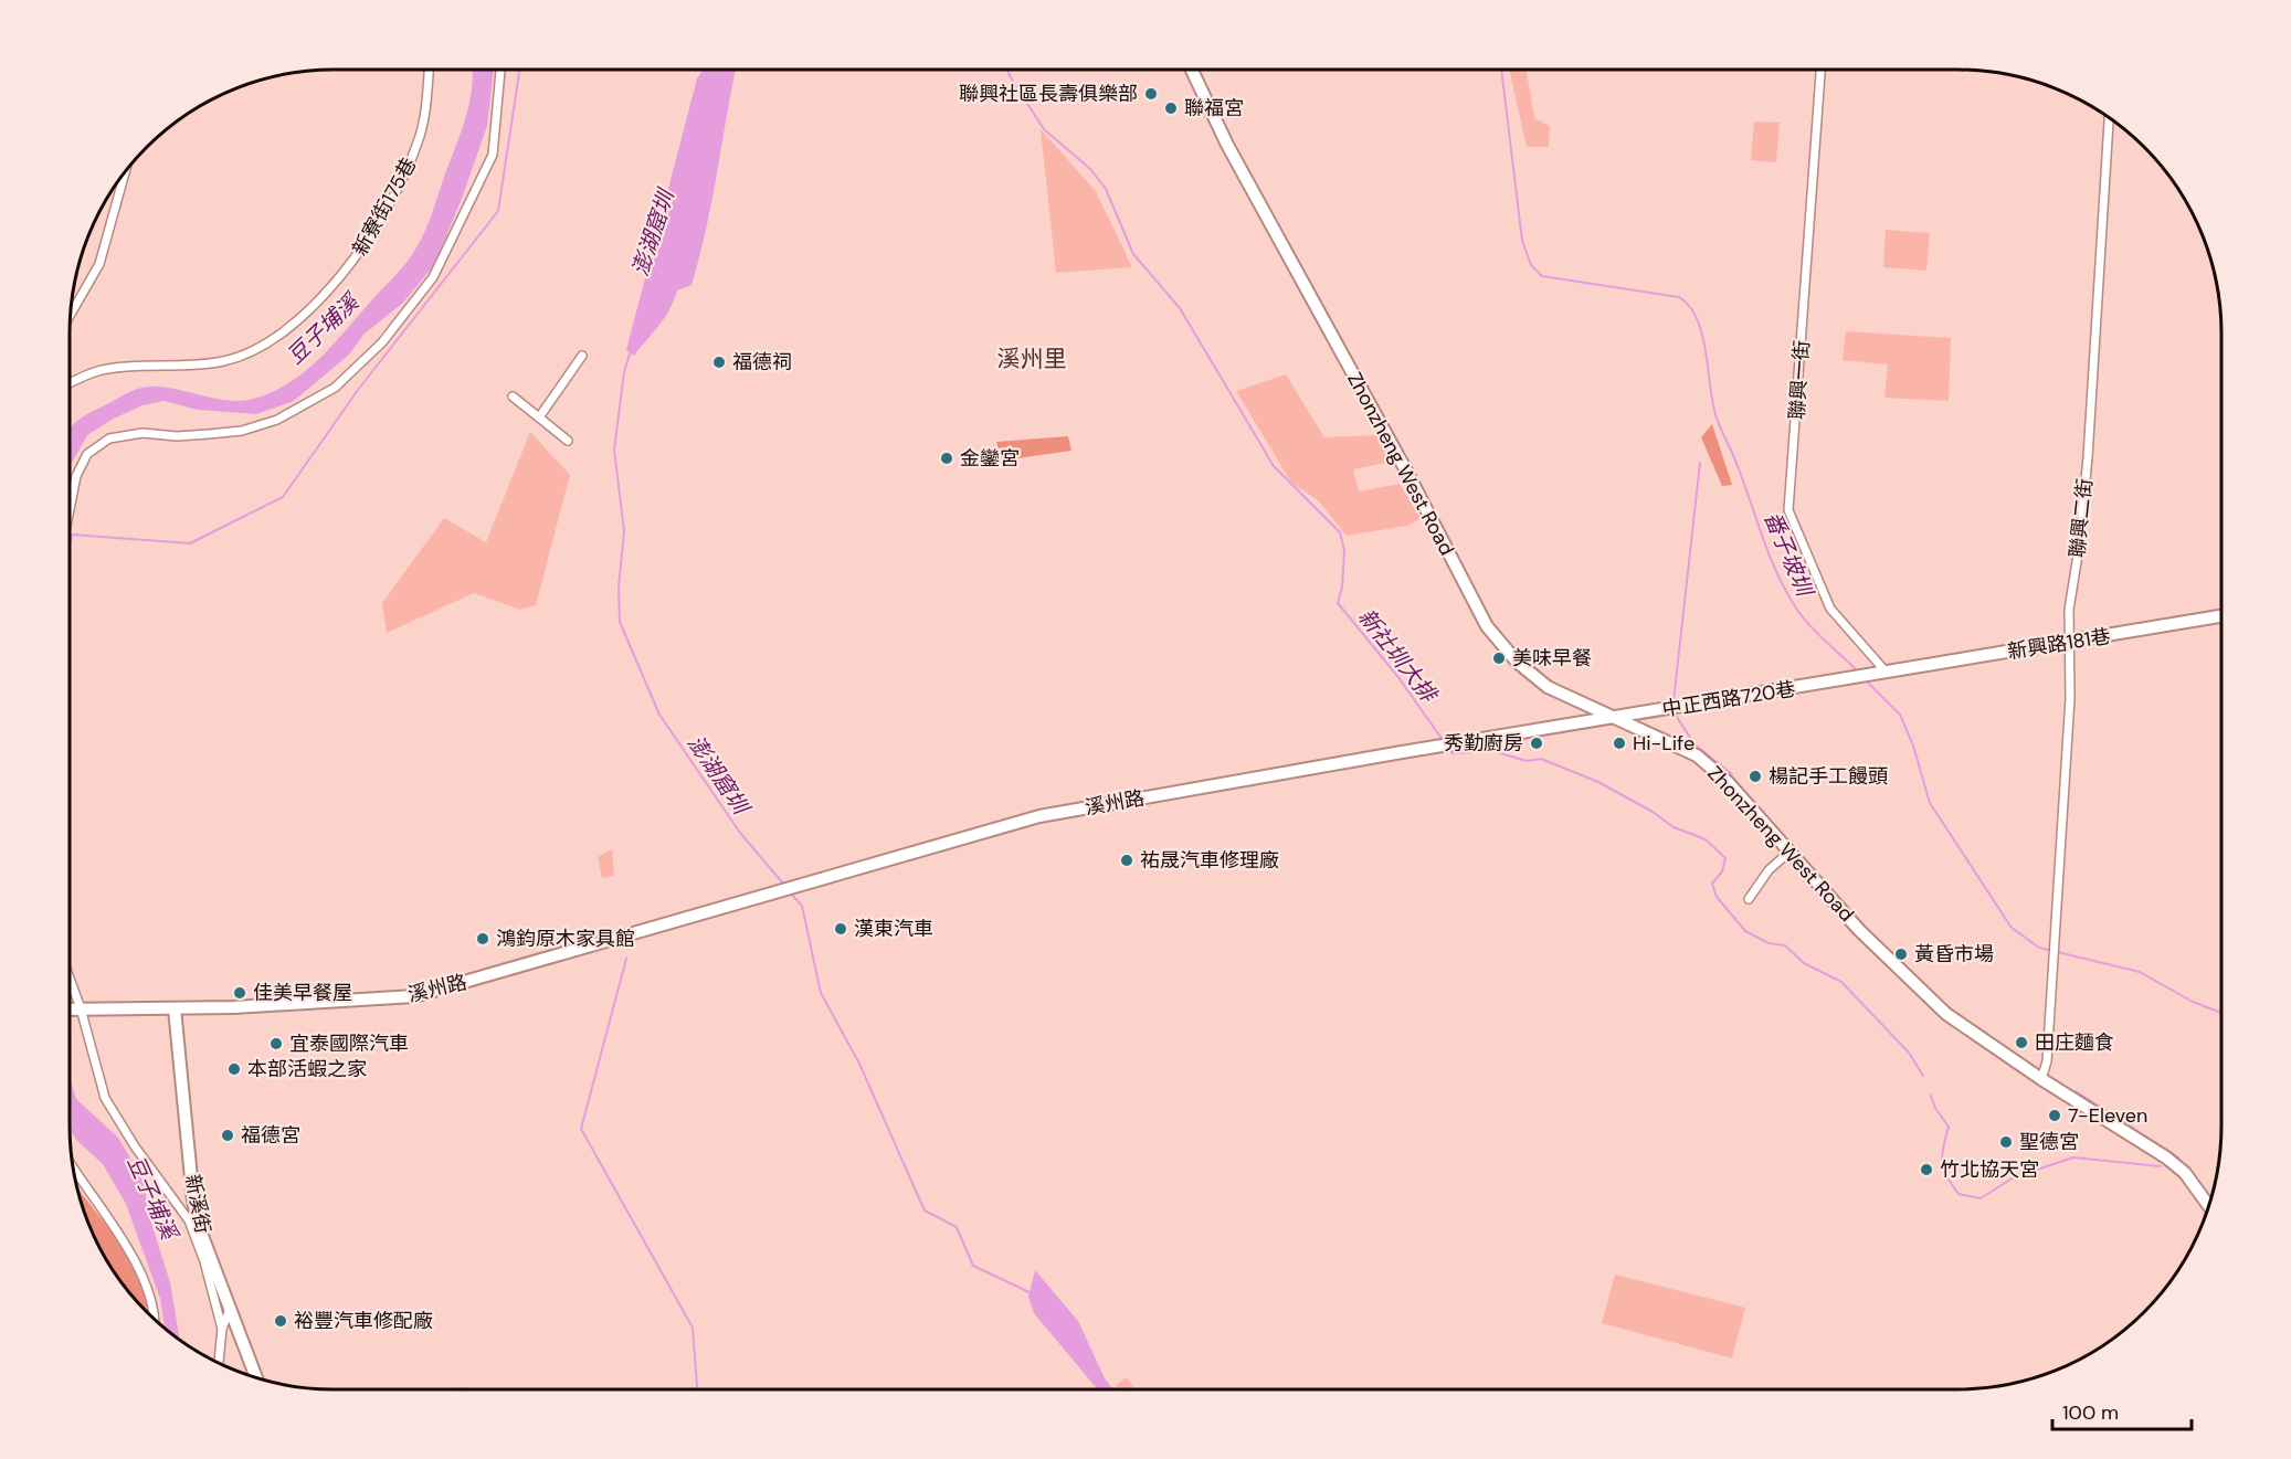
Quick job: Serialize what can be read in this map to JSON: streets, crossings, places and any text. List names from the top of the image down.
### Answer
{
  "streets": {
    "street": [
      "新寮街175巷",
      "聯興一街",
      "Zhonzheng West Road",
      "聯興二街",
      "新興路181巷",
      "中正西路720巷",
      "溪州路",
      "新溪街"
    ]
  },
  "crossings": [
    ["聯興一街", "新興路181巷"],
    ["Zhonzheng West Road", "聯興二街"],
    ["Zhonzheng West Road", "中正西路720巷"],
    ["Zhonzheng West Road", "溪州路"],
    ["聯興二街", "新興路181巷"],
    ["新興路181巷", "中正西路720巷"],
    ["中正西路720巷", "溪州路"],
    ["溪州路", "新溪街"]
  ],
  "districts": ["溪州里"],
  "water": [
    "澎湖窟圳",
    "豆子埔溪",
    "番子坡圳",
    "新社圳大排"
  ],
  "places": [
    "聯興社區長壽俱樂部",
    "聯福宮",
    "福德祠",
    "金鑾宮",
    "美味早餐",
    "秀勤廚房",
    "Hi-Life",
    "楊記手工饅頭",
    "祐晟汽車修理廠",
    "漢東汽車",
    "鴻鈞原木家具館",
    "黃昏市場",
    "佳美早餐屋",
    "田庄麵食",
    "宜泰國際汽車",
    "本部活蝦之家",
    "7-Eleven",
    "福德宮",
    "聖德宮",
    "竹北協天宮",
    "裕豐汽車修配廠"
  ],
  "scale_bar": "100 m"
}
